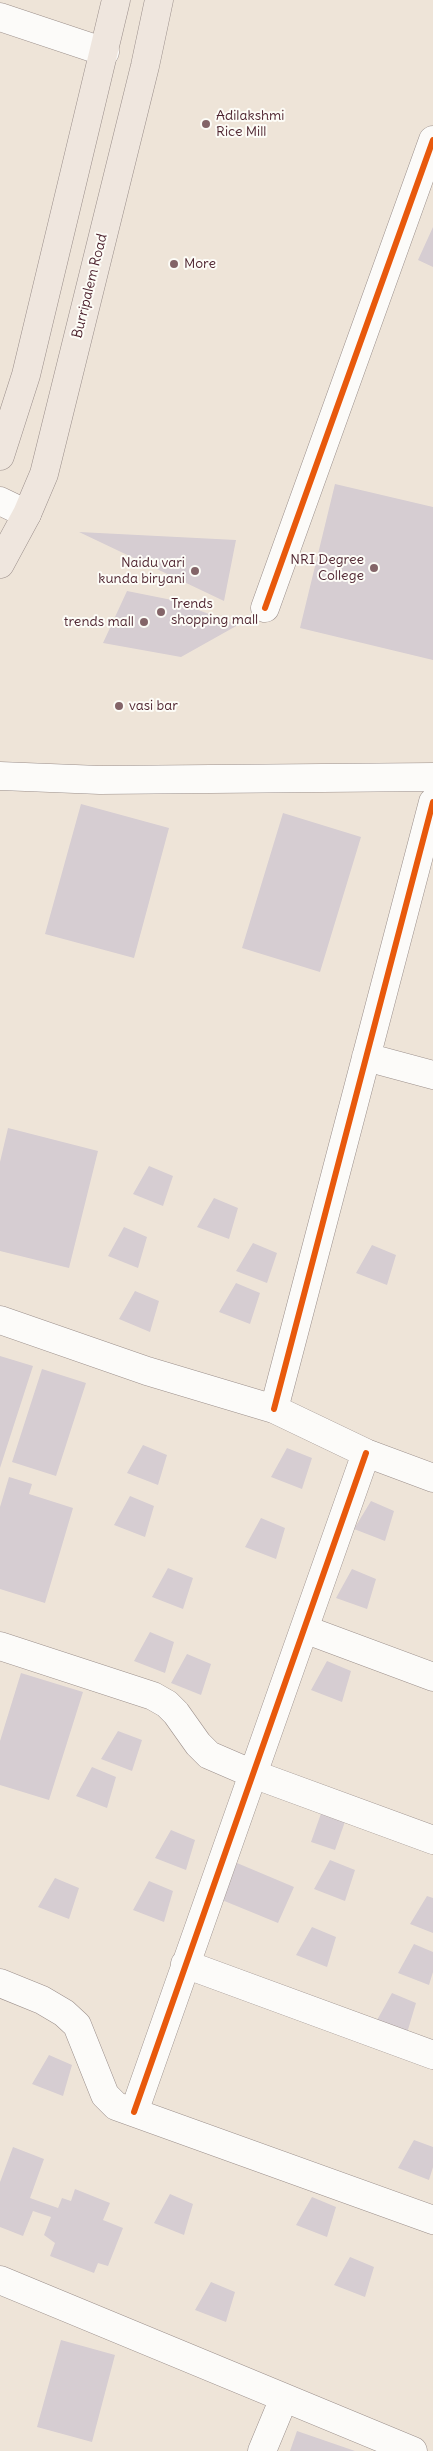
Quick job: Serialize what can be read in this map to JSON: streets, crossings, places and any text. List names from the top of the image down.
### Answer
{
  "streets": {
    "main road": ["Burripalem Road"]
  },
  "places": [
    "Adilakshmi Rice Mill",
    "More",
    "NRI Degree College",
    "Naidu vari kunda biryani",
    "Trends shopping mall",
    "trends mall",
    "vasi bar"
  ]
}
